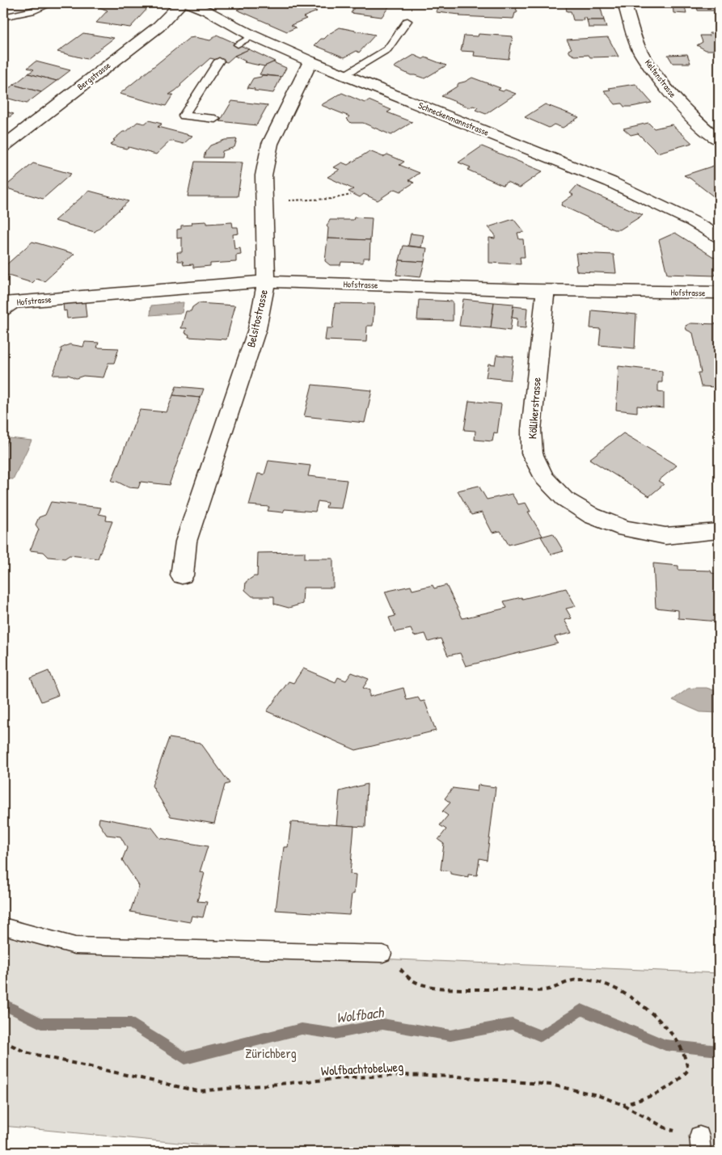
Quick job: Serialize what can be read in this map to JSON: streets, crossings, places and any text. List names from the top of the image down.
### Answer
{
  "streets": {
    "street": [
      "Bergstrasse",
      "Keltenstrasse",
      "Schneckenmannstrasse",
      "Hofstrasse",
      "Belsitostrasse",
      "Köllikerstrasse"
    ],
    "path": ["Wolfbachtobelweg"]
  },
  "crossings": [
    ["Schneckenmannstrasse", "Belsitostrasse"],
    ["Hofstrasse", "Belsitostrasse"],
    ["Hofstrasse", "Köllikerstrasse"]
  ],
  "water": ["Wolfbach"],
  "parks": ["Zürichberg"]
}
